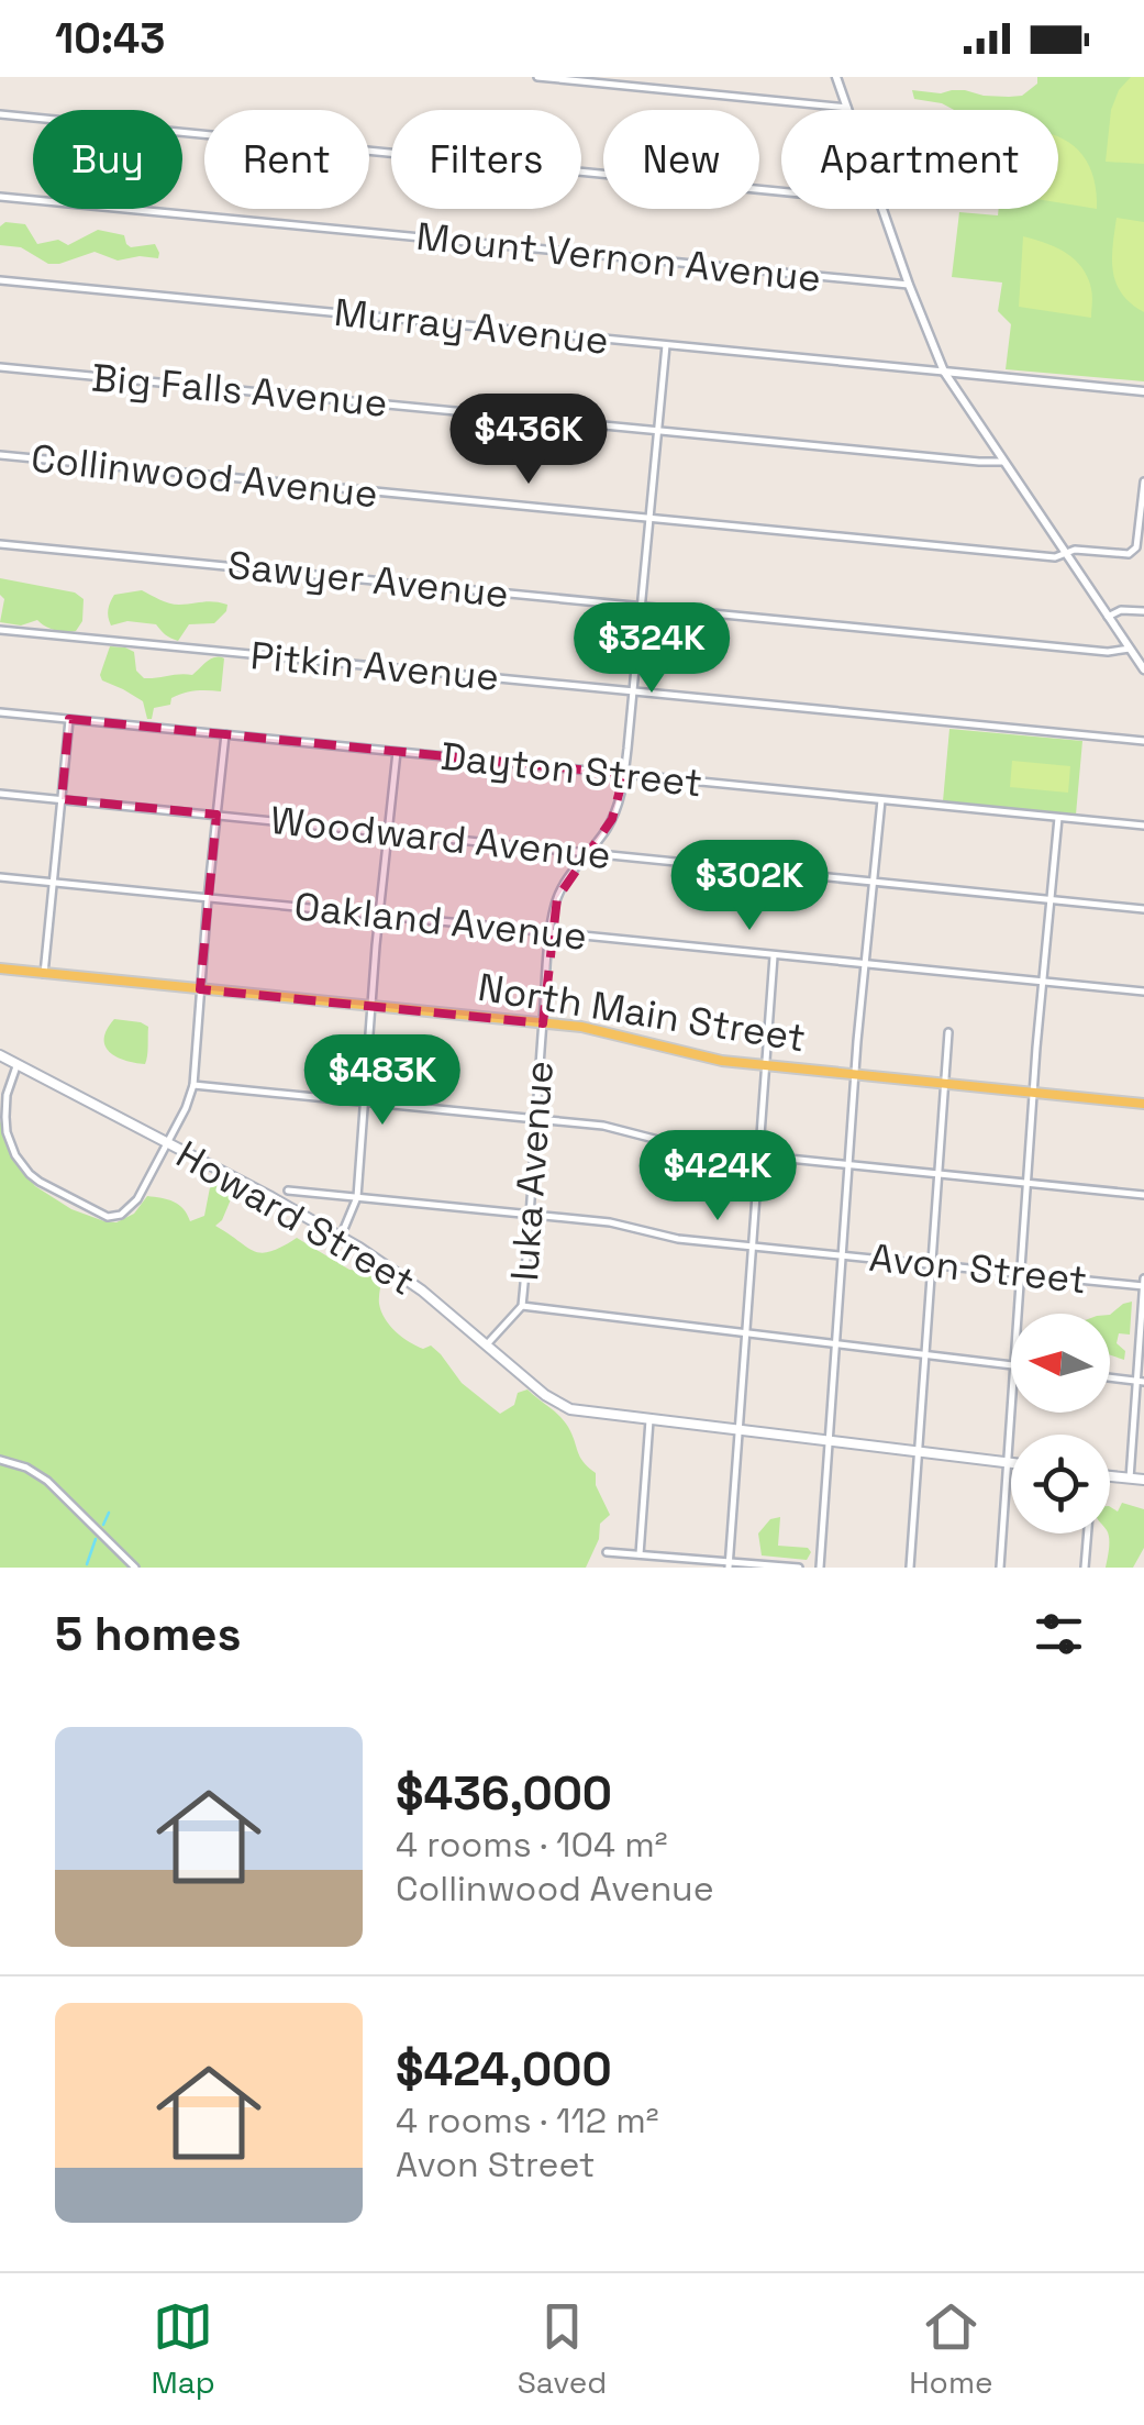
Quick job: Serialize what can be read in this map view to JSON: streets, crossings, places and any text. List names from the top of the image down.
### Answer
{
  "streets": {
    "main road": ["North Main Street", "Howard Street"],
    "street": [
      "Mount Vernon Avenue",
      "Murray Avenue",
      "Big Falls Avenue",
      "Collinwood Avenue",
      "Sawyer Avenue",
      "Pitkin Avenue",
      "Dayton Street",
      "Woodward Avenue",
      "Oakland Avenue",
      "Iuka Avenue",
      "Avon Street"
    ]
  },
  "crossings": [
    ["Murray Avenue", "Iuka Avenue"],
    ["Big Falls Avenue", "Iuka Avenue"],
    ["Collinwood Avenue", "Iuka Avenue"],
    ["Sawyer Avenue", "Iuka Avenue"],
    ["Pitkin Avenue", "Iuka Avenue"],
    ["Dayton Street", "Iuka Avenue"],
    ["Woodward Avenue", "Iuka Avenue"],
    ["Oakland Avenue", "Iuka Avenue"],
    ["North Main Street", "Iuka Avenue"],
    ["Iuka Avenue", "Howard Street"],
    ["Iuka Avenue", "Avon Street"]
  ],
  "north": "left",
  "page": {
    "status": "10:43",
    "chip": [
      "Buy",
      "Rent",
      "Filters",
      "New",
      "Apartment"
    ],
    "price": [
      "$436K",
      "$324K",
      "$302K",
      "$483K",
      "$424K"
    ],
    "heading": "5 homes",
    "list": [
      {
        "name": "$436,000",
        "note": "4 rooms · 104 m² · Collinwood Avenue"
      },
      {
        "name": "$424,000",
        "note": "4 rooms · 112 m² · Avon Street"
      }
    ],
    "tabs": ["Map", "Saved", "Home"]
  }
}
